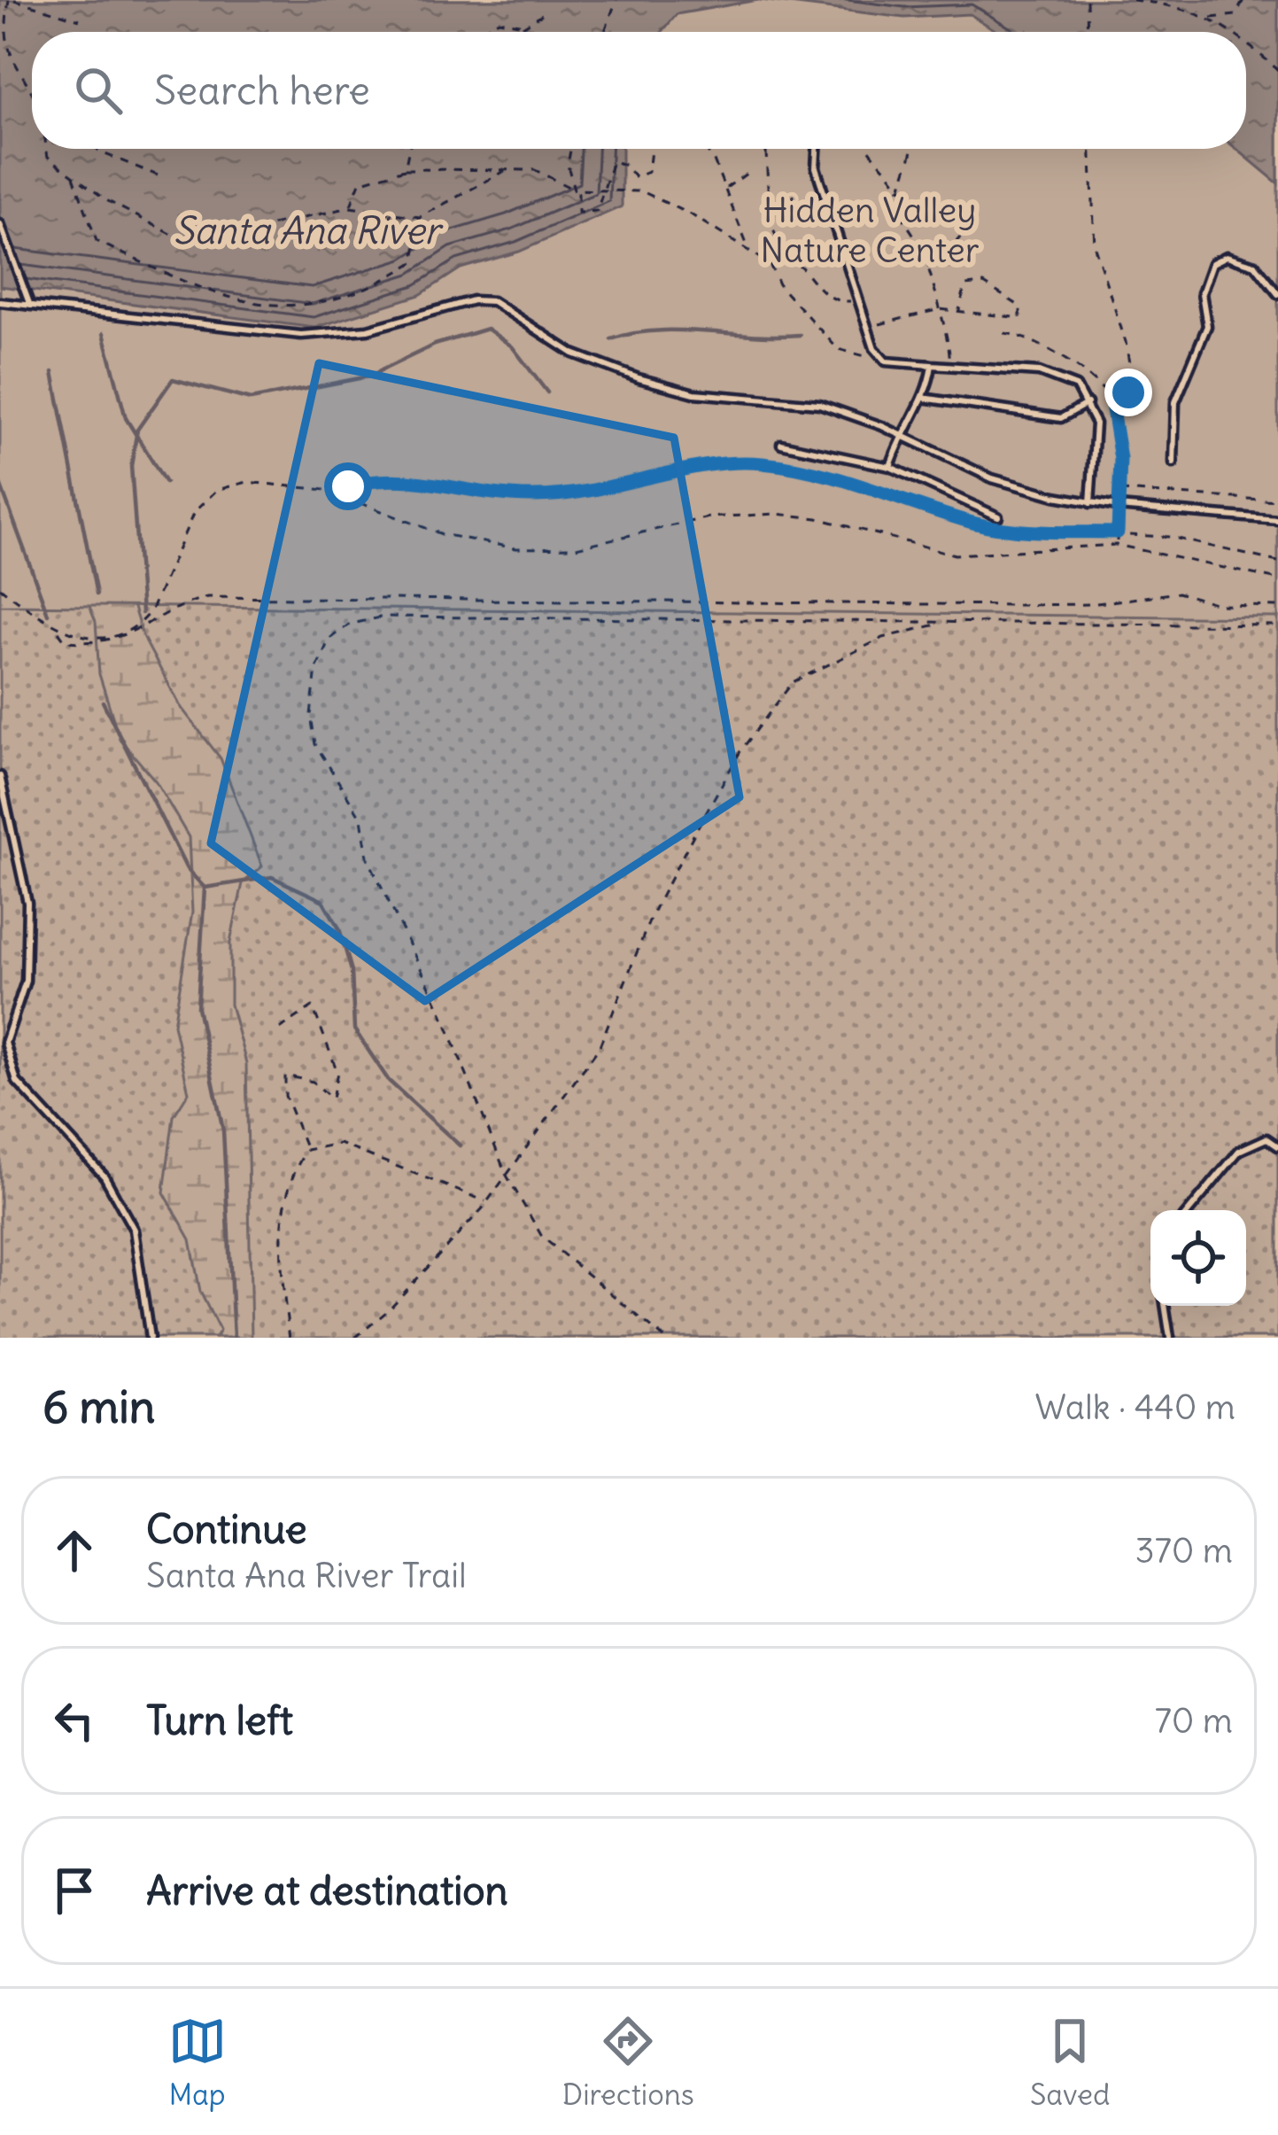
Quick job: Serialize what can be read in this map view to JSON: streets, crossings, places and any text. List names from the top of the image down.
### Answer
{
  "water": ["Santa Ana River"],
  "parks": ["Hidden Valley Nature Center"],
  "page": {
    "search": "Search here",
    "heading": ["6 min", "Walk · 440 m"],
    "list": [
      ["Continue", "Santa Ana River Trail", "370 m"],
      ["Turn left", "70 m"],
      "Arrive at destination"
    ],
    "nav": ["Map", "Directions", "Saved"]
  }
}
